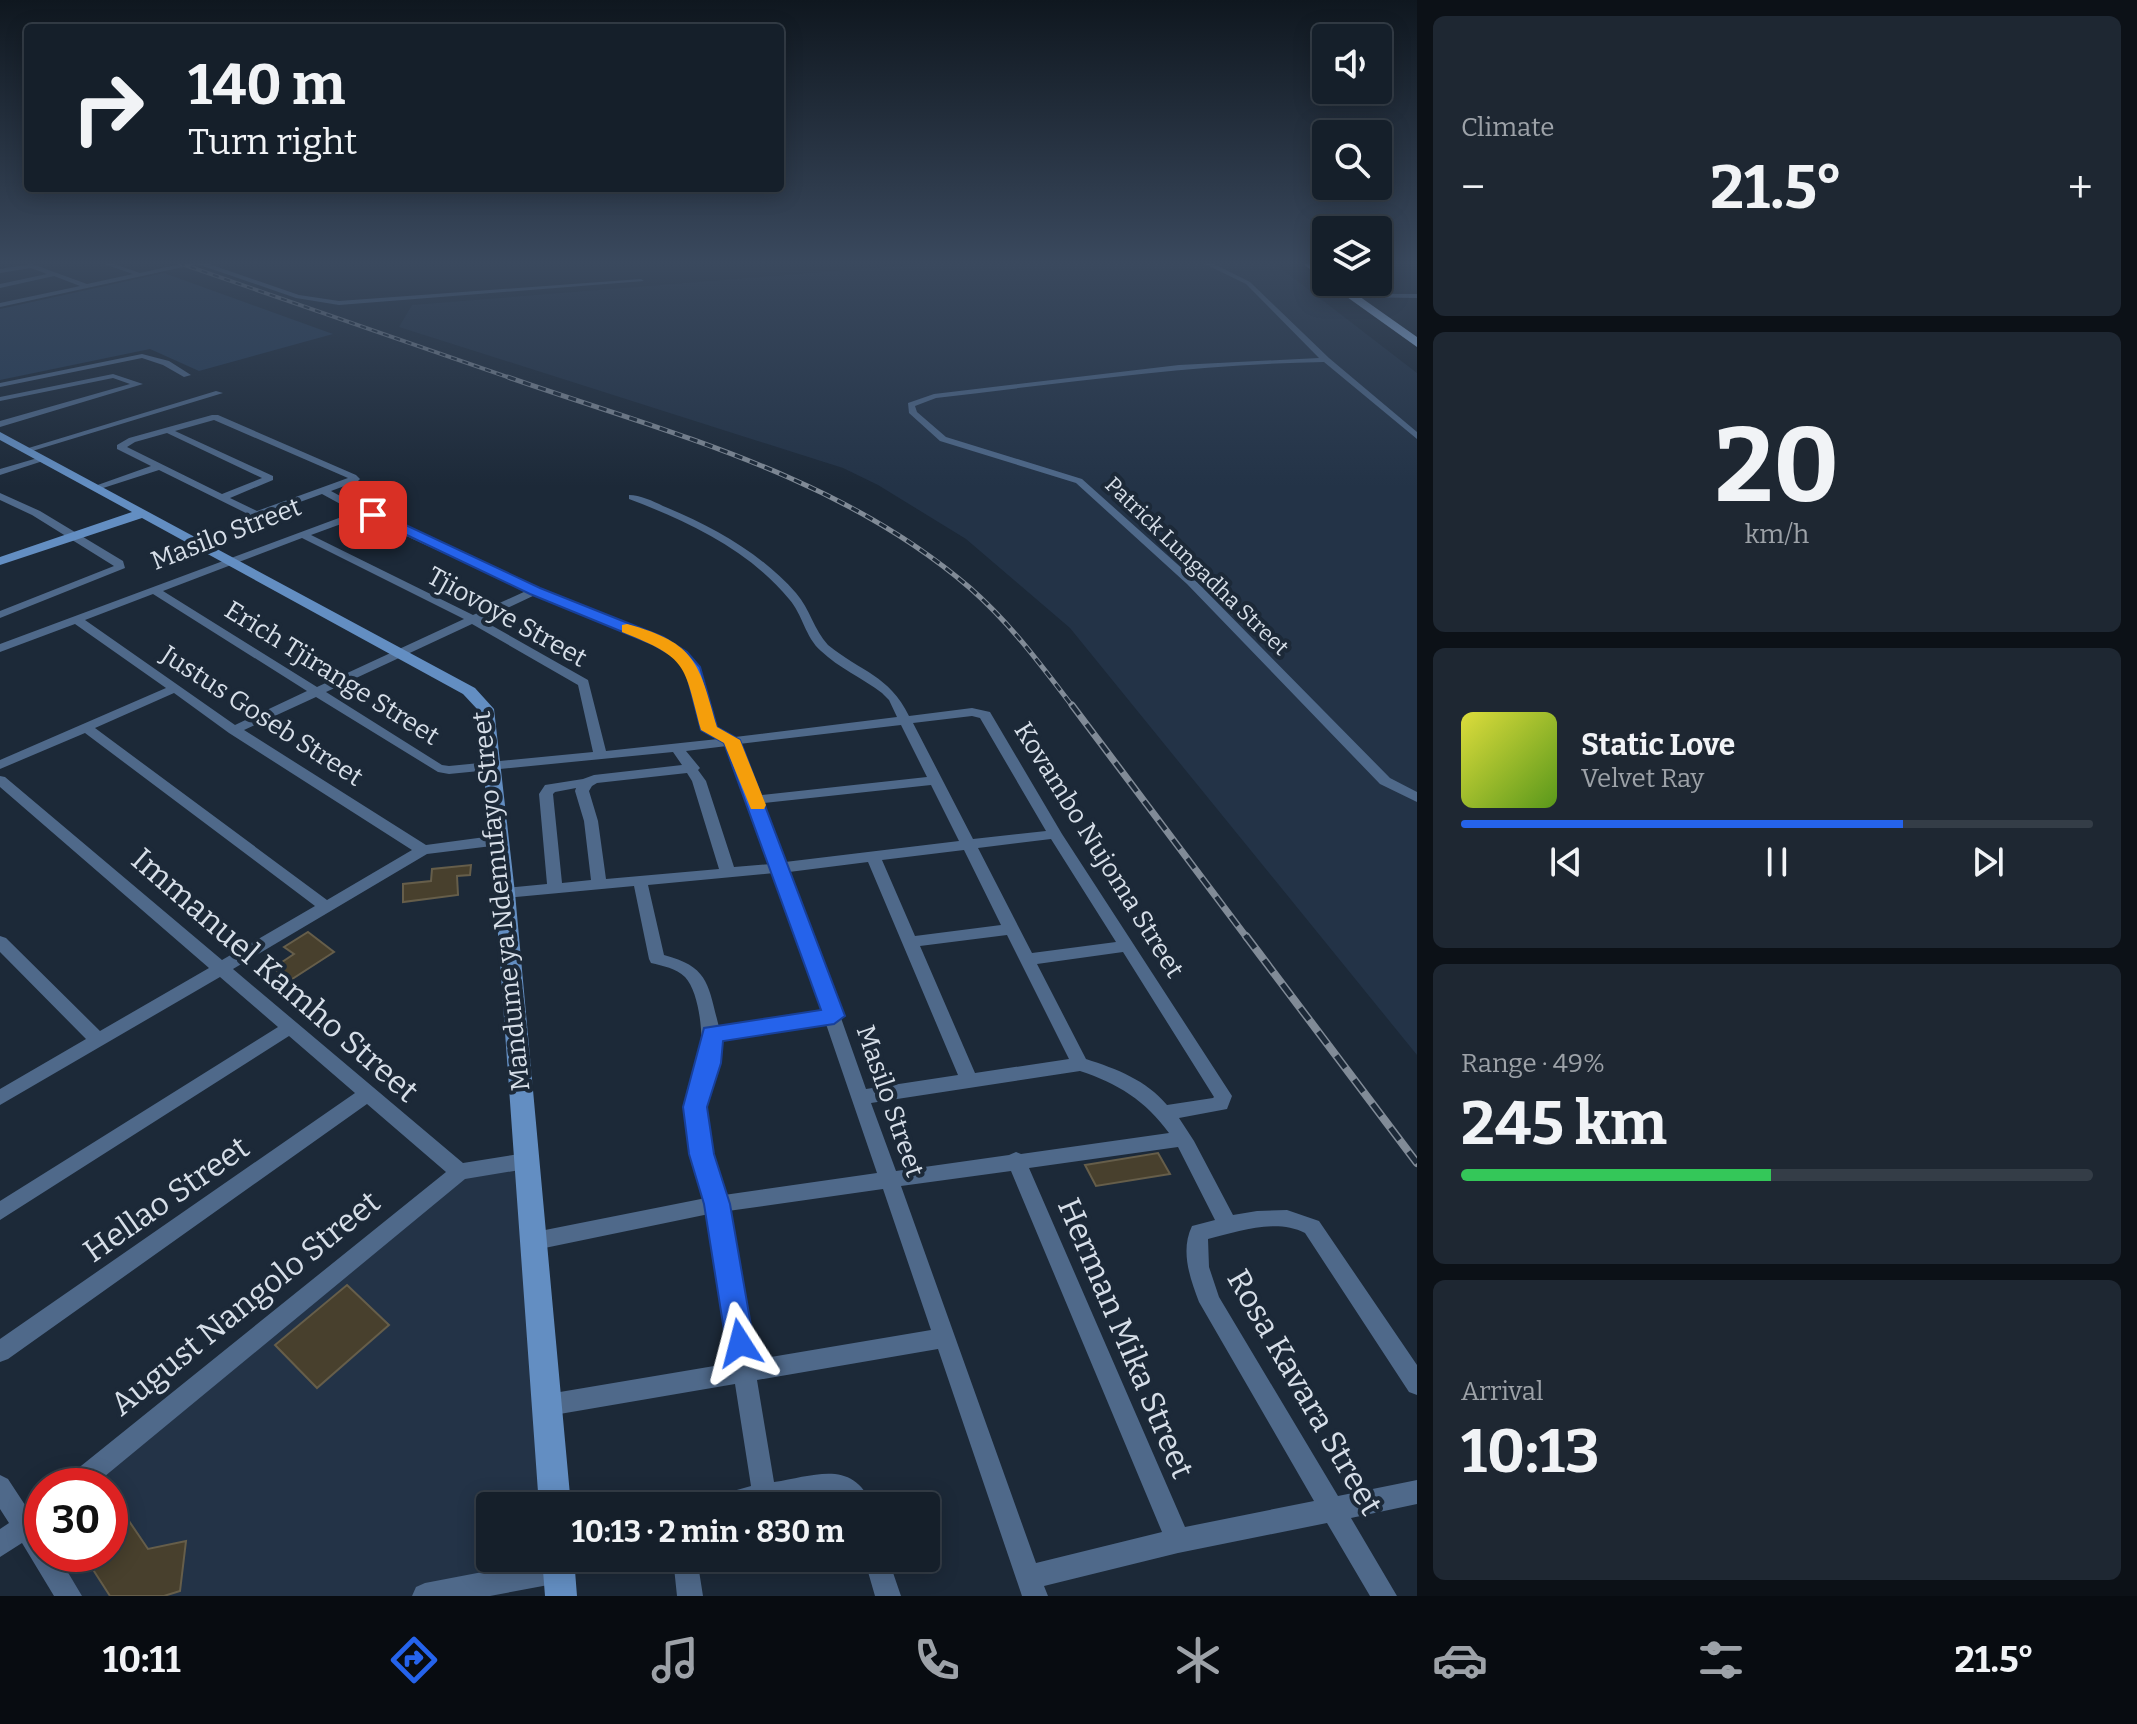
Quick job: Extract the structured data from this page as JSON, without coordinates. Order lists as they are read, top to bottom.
{
  "streets": {
    "street": [
      "Masilo Street",
      "Patrick Lungadha Street",
      "Tjiovoye Street",
      "Erich Tjirange Street",
      "Justus Goseb Street",
      "Kovambo Nujoma Street",
      "Mandume ya Ndemufayo Street",
      "Immanuel Kamho Street",
      "Hellao Street",
      "August Nangolo Street",
      "Herman Mika Street",
      "Rosa Kavara Street"
    ]
  },
  "crossings": [
    ["Masilo Street", "Tjiovoye Street"],
    ["Masilo Street", "Erich Tjirange Street"],
    ["Masilo Street", "Justus Goseb Street"],
    ["Masilo Street", "Kovambo Nujoma Street"],
    ["Masilo Street", "Mandume ya Ndemufayo Street"],
    ["Tjiovoye Street", "Kovambo Nujoma Street"],
    ["Erich Tjirange Street", "Kovambo Nujoma Street"],
    ["Erich Tjirange Street", "Mandume ya Ndemufayo Street"],
    ["Kovambo Nujoma Street", "Mandume ya Ndemufayo Street"],
    ["Immanuel Kamho Street", "Hellao Street"],
    ["Immanuel Kamho Street", "August Nangolo Street"]
  ],
  "page": {
    "tile": [
      "Climate",
      ["20", "km/h"],
      ["Range · 49%", "245 km"],
      ["Arrival", "10:13"]
    ],
    "turn": ["140 m", "Turn right"],
    "heat": ["−", "21.5°", "+"],
    "song": ["Static Love", "Velvet Ray"],
    "limit": "30",
    "trip": "10:13 · 2 min · 830 m",
    "tabs": ["10:11", "21.5°"]
  }
}
